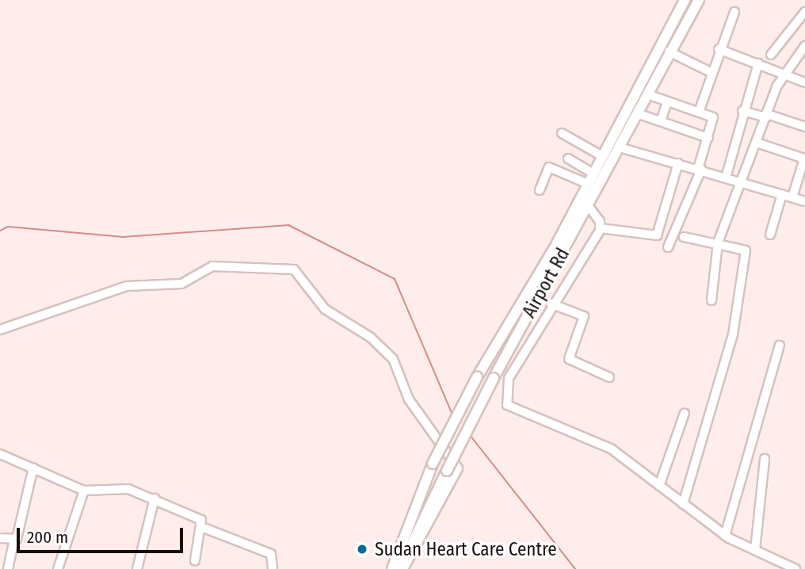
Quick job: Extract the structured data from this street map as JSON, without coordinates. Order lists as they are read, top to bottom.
{
  "streets": {
    "main road": ["Airport Rd"]
  },
  "places": ["Sudan Heart Care Centre"],
  "scale_bar": "200 m"
}
